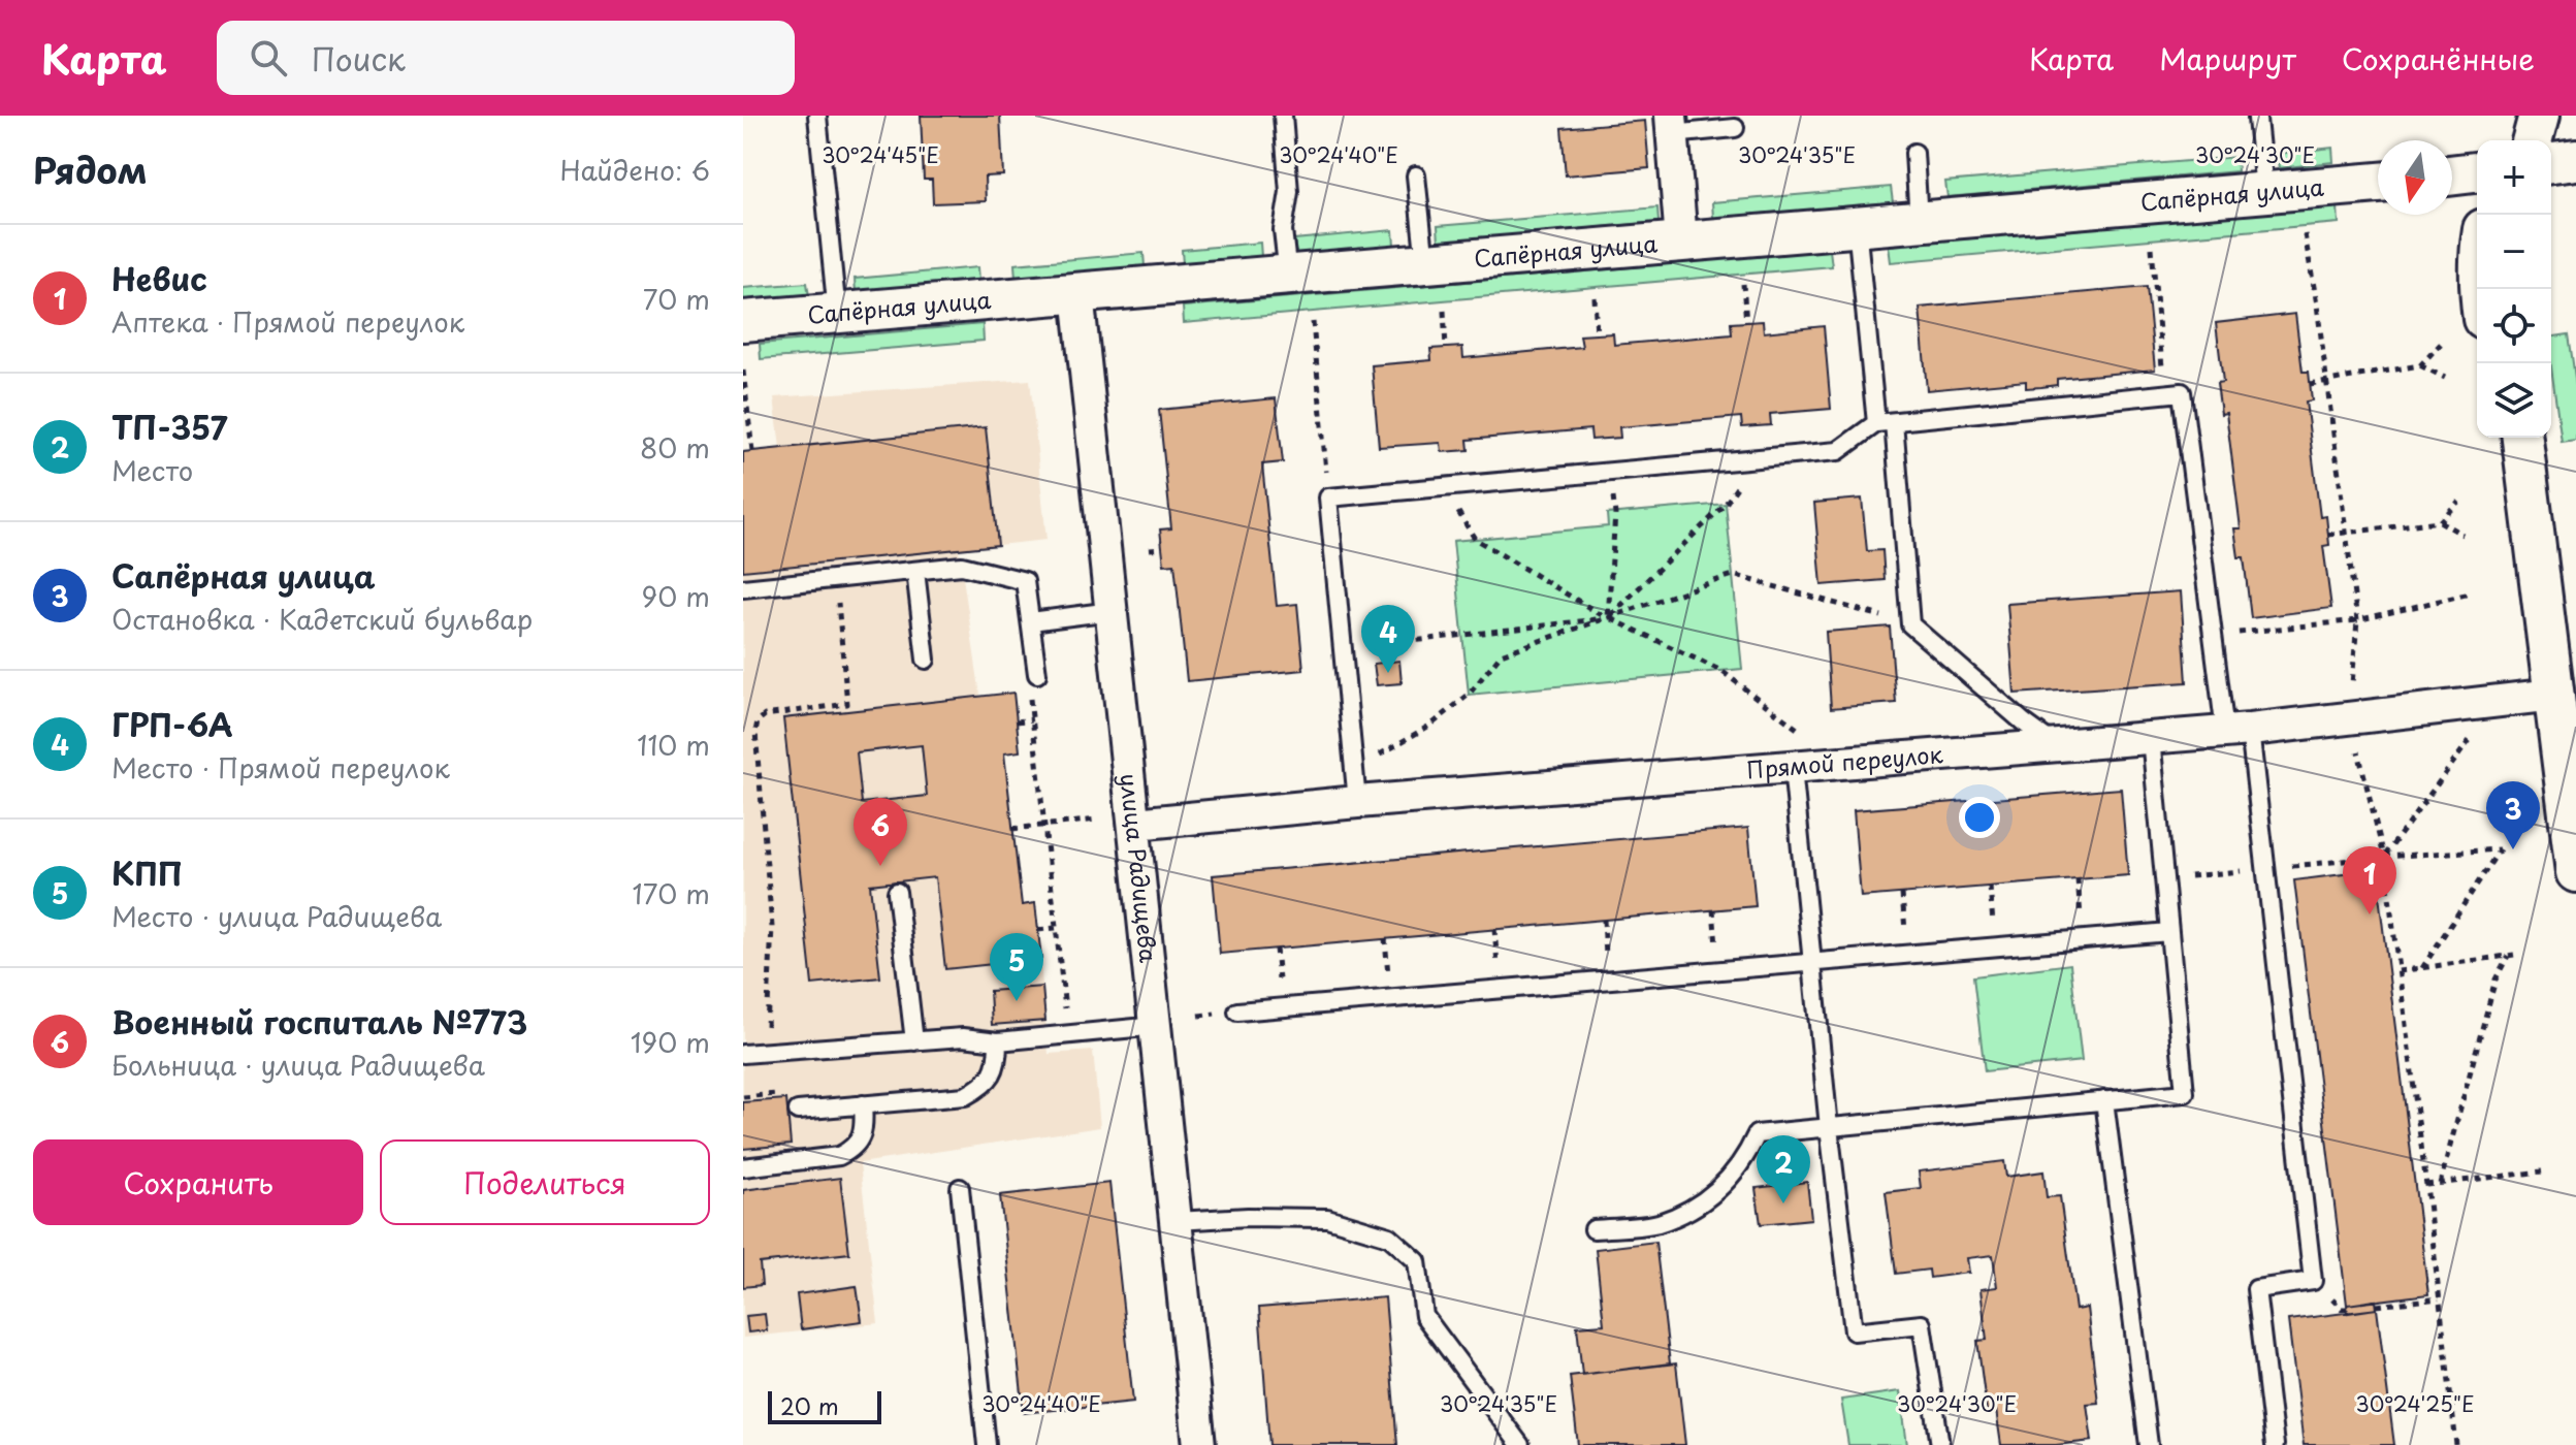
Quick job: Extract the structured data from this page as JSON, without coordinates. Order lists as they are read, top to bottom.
{
  "streets": {
    "street": ["Сапёрная улица", "Прямой переулок", "улица Радищева"]
  },
  "crossings": [
    ["Сапёрная улица", "улица Радищева"],
    ["Прямой переулок", "улица Радищева"]
  ],
  "scale_bar": "20 m",
  "north": "bottom",
  "page": {
    "header": "Карта",
    "search": "Поиск",
    "nav": ["Карта", "Маршрут", "Сохранённые"],
    "heading": ["Рядом", "Найдено: 6"],
    "map_buttons": ["+", "−"],
    "list": [
      {
        "mark": "1",
        "name": "Невис",
        "note": "Аптека · Прямой переулок",
        "value": "70 m"
      },
      {
        "mark": "2",
        "name": "ТП-357",
        "note": "Место",
        "value": "80 m"
      },
      {
        "mark": "3",
        "name": "Сапёрная улица",
        "note": "Остановка · Кадетский бульвар",
        "value": "90 m"
      },
      {
        "mark": "4",
        "name": "ГРП-6А",
        "note": "Место · Прямой переулок",
        "value": "110 m"
      },
      {
        "mark": "5",
        "name": "КПП",
        "note": "Место · улица Радищева",
        "value": "170 m"
      },
      {
        "mark": "6",
        "name": "Военный госпиталь №773",
        "note": "Больница · улица Радищева",
        "value": "190 m"
      }
    ],
    "pins": [
      "4",
      "3",
      "6",
      "1",
      "5",
      "2"
    ],
    "buttons": ["Сохранить", "Поделиться"],
    "scale": "20 m"
  },
  "coordinates": [
    "30°24'45\"E",
    "30°24'40\"E",
    "30°24'35\"E",
    "30°24'30\"E",
    "30°24'25\"E"
  ]
}
